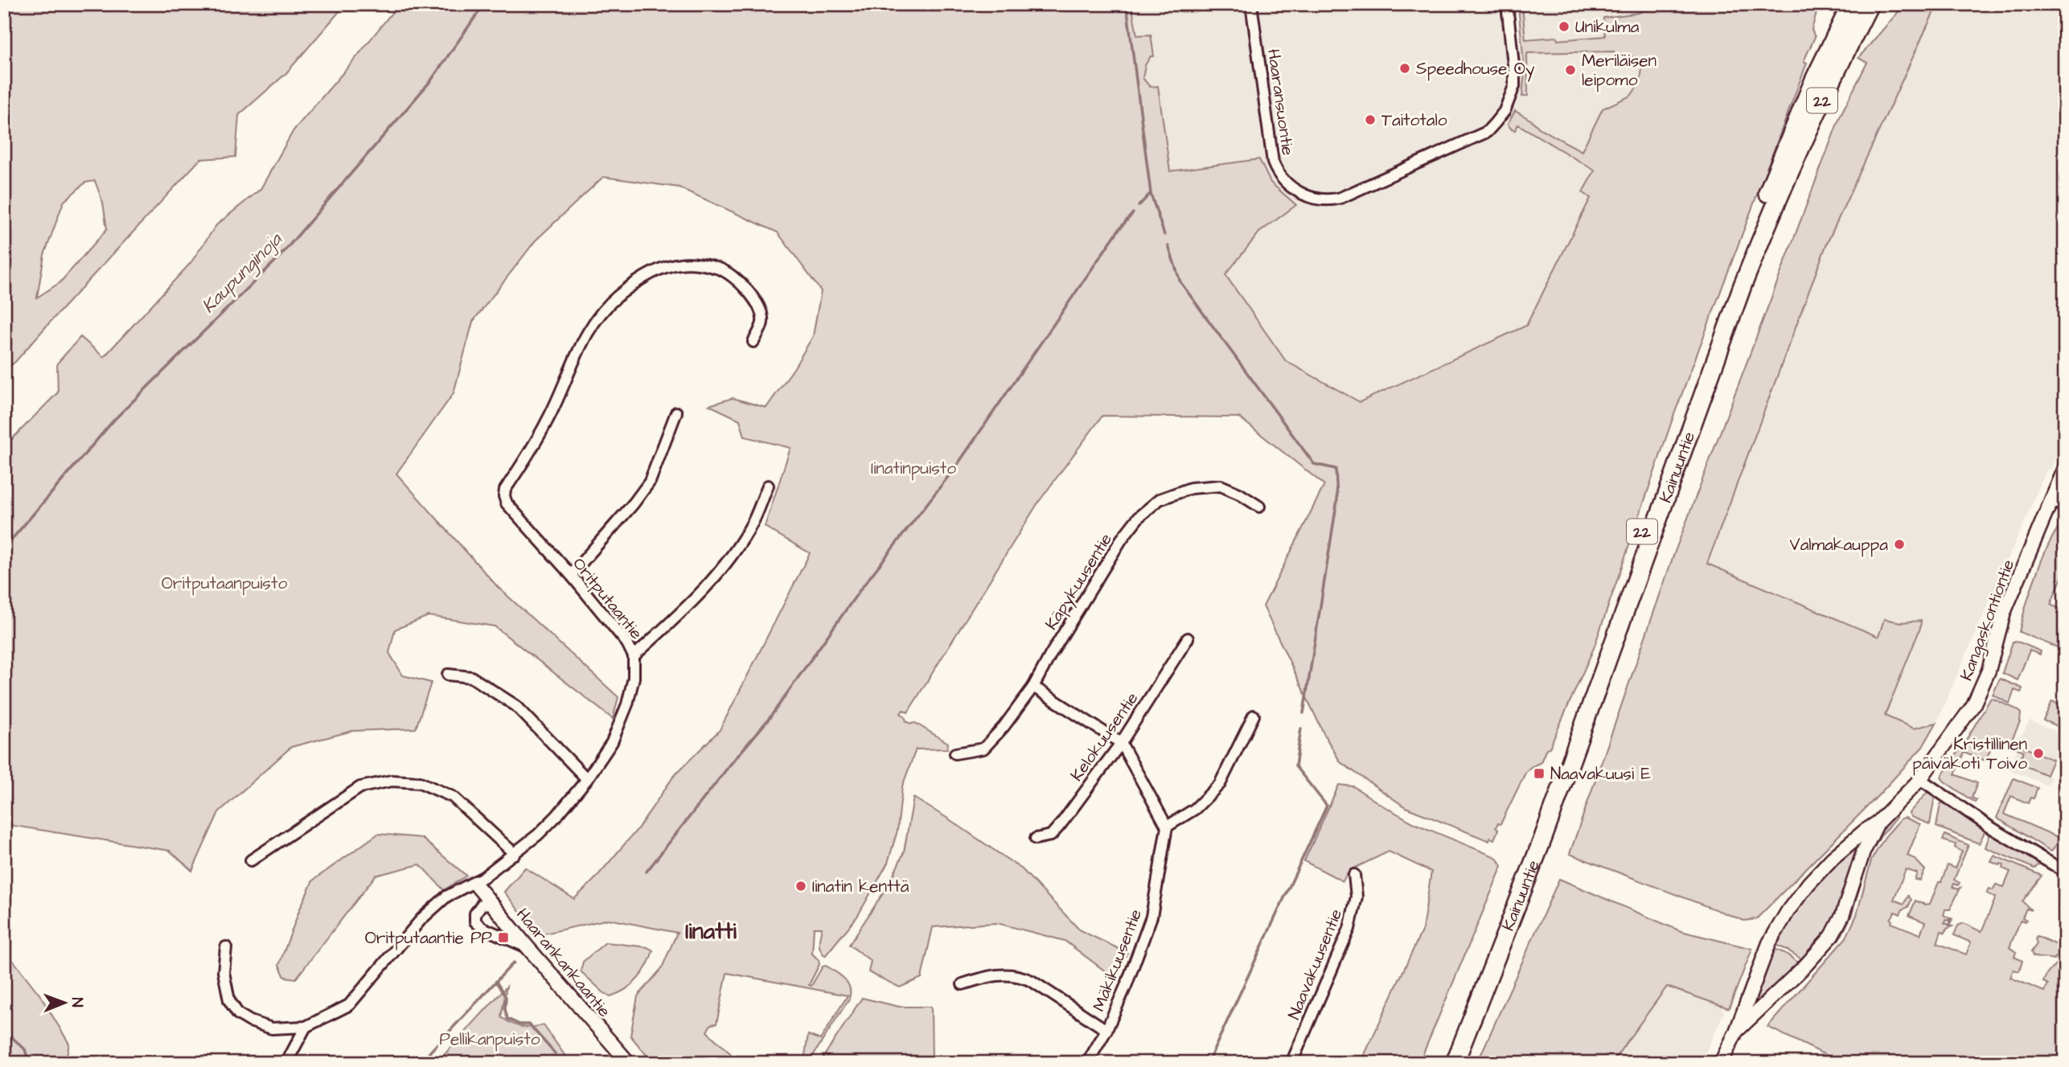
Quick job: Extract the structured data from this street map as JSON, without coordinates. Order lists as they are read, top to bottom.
{
  "streets": {
    "highway": ["22", "Kainuuntie"],
    "street": [
      "Haaransuontie",
      "Käpykuusentie",
      "Oritputaantie",
      "Kangaskontiontie",
      "Kelokuusentie",
      "Mäkikuusentie",
      "Haarankankaantie",
      "Naavakuusentie"
    ]
  },
  "crossings": [
    ["Oritputaantie", "Haarankankaantie"]
  ],
  "districts": ["Iinatti"],
  "water": ["Kaupunginoja"],
  "parks": ["Iinatinpuisto", "Oritputaanpuisto", "Pellikanpuisto"],
  "places": {
    "other": [
      "Unikulma",
      "Speedhouse Oy",
      "Meriläisen leipomo",
      "Taitotalo",
      "Valmakauppa",
      "Kristillinen päiväkoti Toivo",
      "Iinatin kenttä"
    ],
    "transit": ["Naavakuusi E", "Oritputaantie PP"]
  },
  "north": "right"
}
